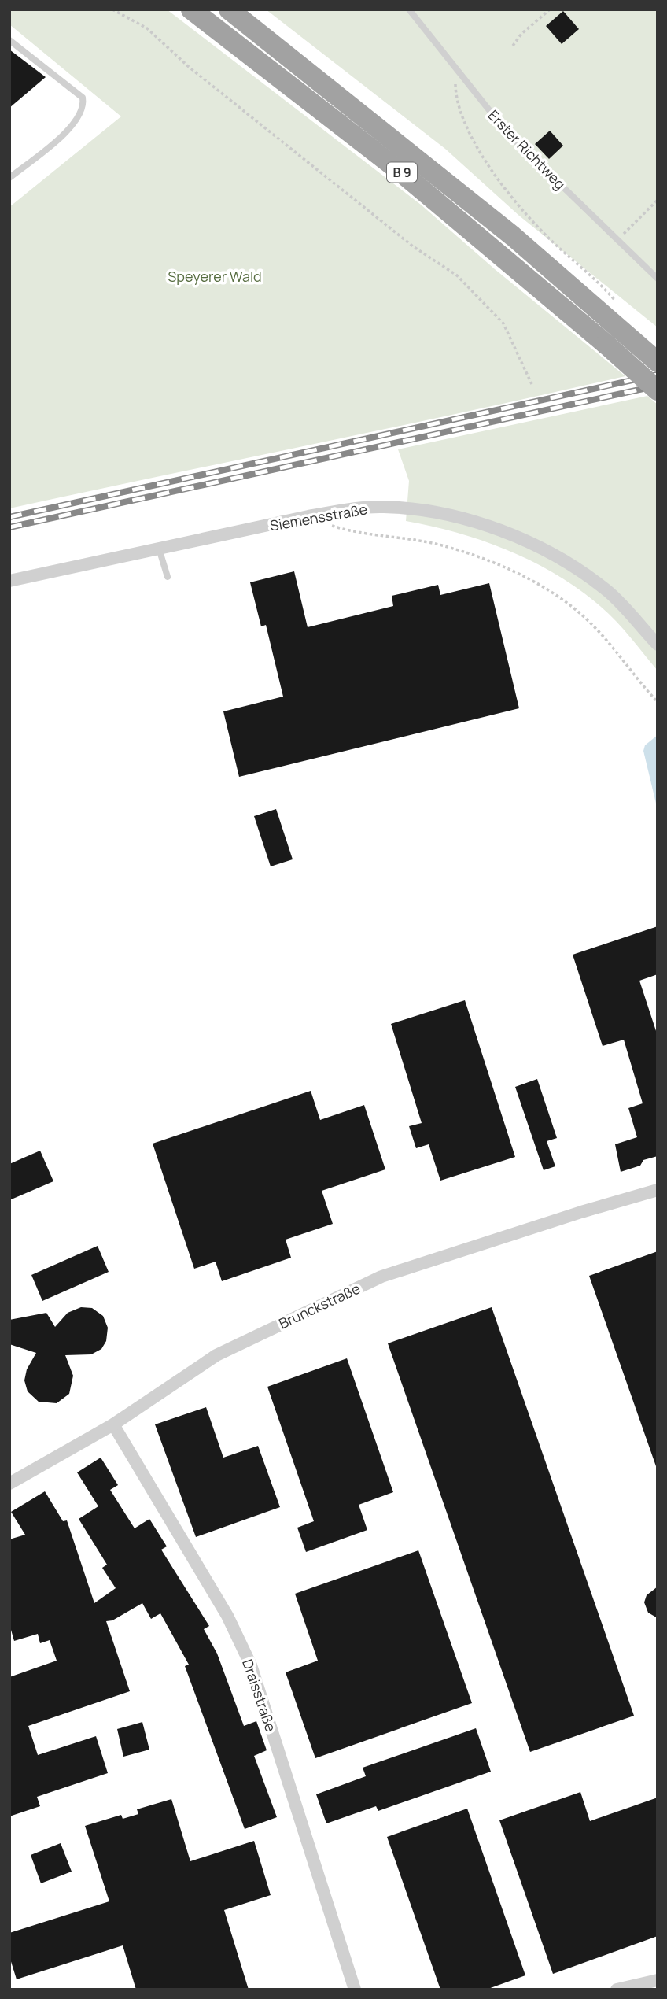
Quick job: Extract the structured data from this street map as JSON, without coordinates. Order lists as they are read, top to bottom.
{
  "streets": {
    "highway": ["B 9"],
    "street": ["Siemensstraße", "Brunckstraße", "Draisstraße"],
    "lane": ["Erster Richtweg"]
  },
  "crossings": [
    ["Brunckstraße", "Draisstraße"]
  ],
  "parks": ["Speyerer Wald"]
}
